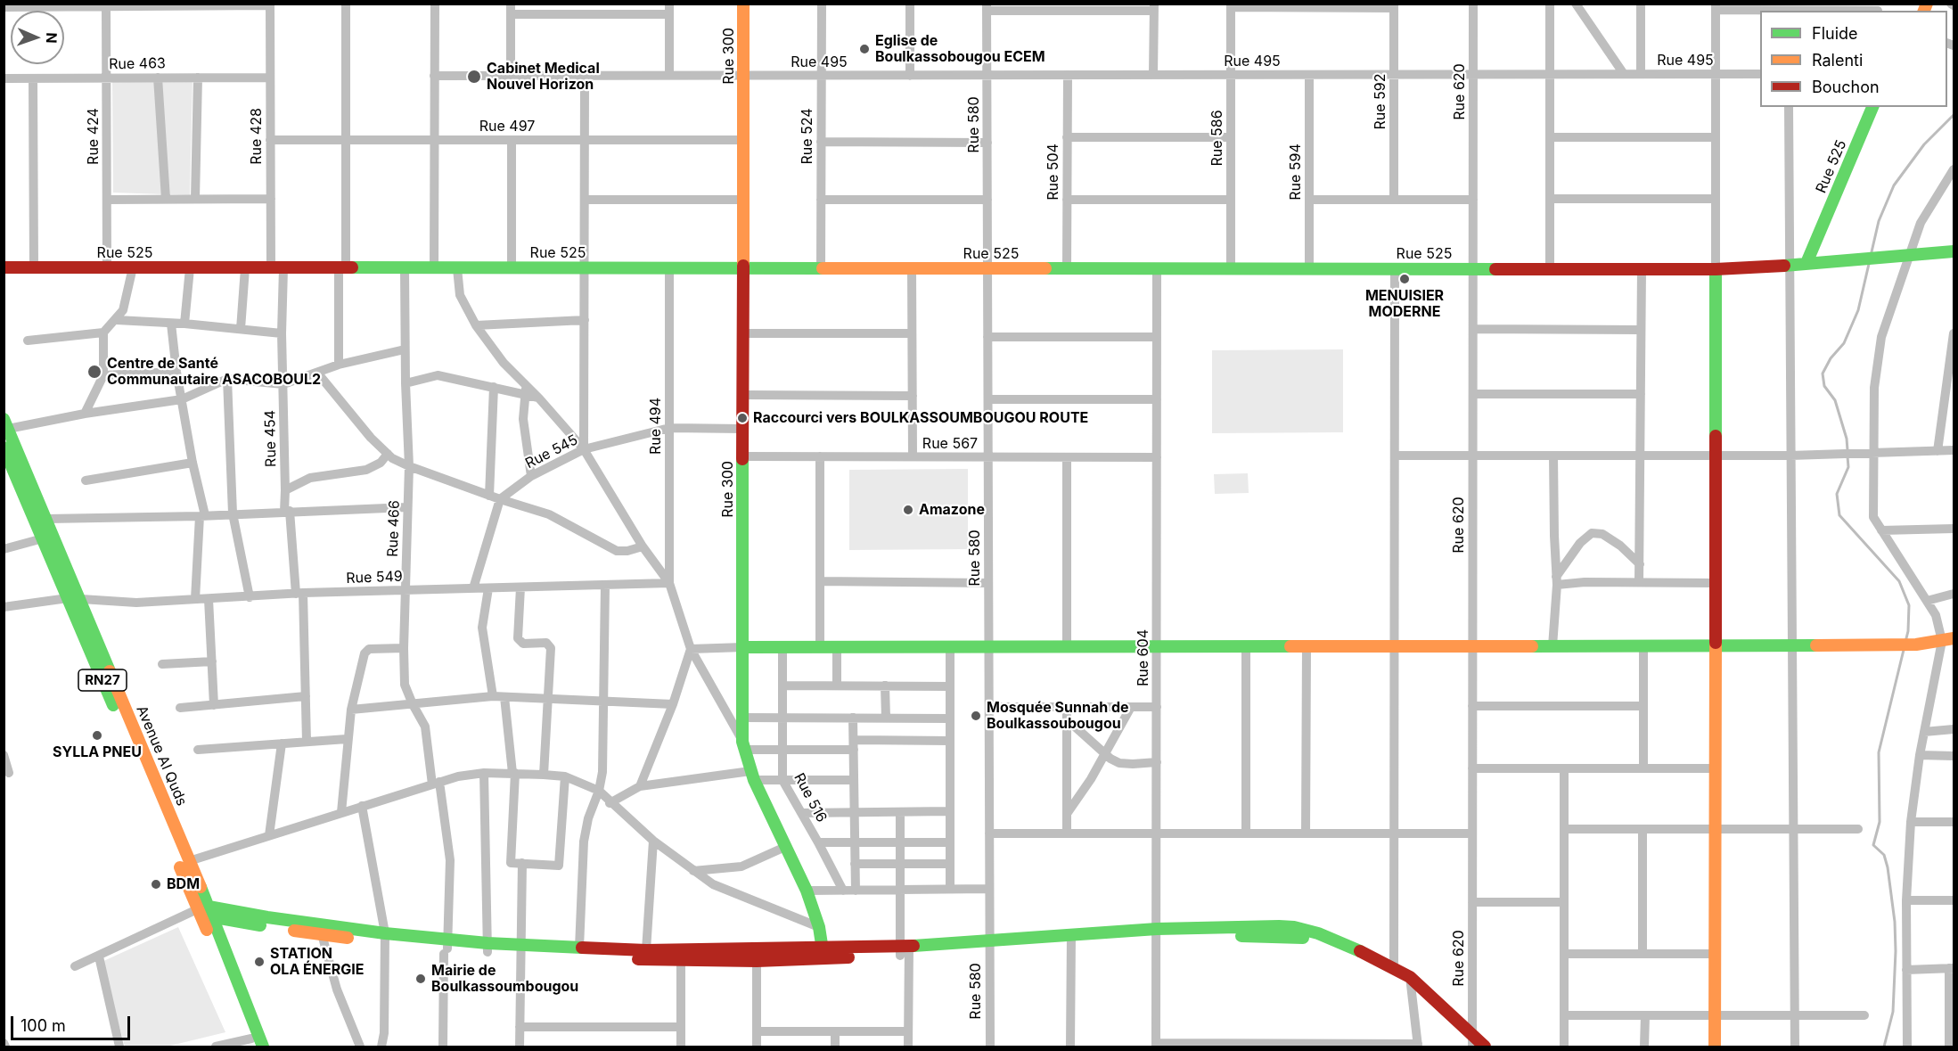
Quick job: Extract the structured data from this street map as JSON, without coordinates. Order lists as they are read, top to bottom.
{
  "streets": {
    "main road": [
      "Rue 300",
      "Rue 525",
      "RN27",
      "Avenue Al Quds"
    ],
    "street": [
      "Rue 495",
      "Rue 463",
      "Rue 620",
      "Rue 592",
      "Rue 580",
      "Rue 497",
      "Rue 424",
      "Rue 428",
      "Rue 524",
      "Rue 586",
      "Rue 504",
      "Rue 594",
      "Rue 494",
      "Rue 454",
      "Rue 567",
      "Rue 545",
      "Rue 466",
      "Rue 549",
      "Rue 604",
      "Rue 516"
    ]
  },
  "crossings": [
    ["Rue 300", "Rue 495"],
    ["Rue 300", "Rue 497"],
    ["Rue 300", "Rue 525"],
    ["Rue 300", "Rue 567"],
    ["Rue 300", "Rue 545"],
    ["Rue 495", "Rue 620"],
    ["Rue 495", "Rue 592"],
    ["Rue 495", "Rue 580"],
    ["Rue 495", "Rue 524"],
    ["Rue 495", "Rue 586"],
    ["Rue 495", "Rue 504"],
    ["Rue 495", "Rue 594"],
    ["Rue 463", "Rue 424"],
    ["Rue 463", "Rue 428"],
    ["Rue 620", "Rue 525"],
    ["Rue 592", "Rue 586"],
    ["Rue 580", "Rue 525"],
    ["Rue 580", "Rue 567"],
    ["Rue 497", "Rue 428"],
    ["Rue 424", "Rue 525"],
    ["Rue 428", "Rue 525"],
    ["Rue 428", "Rue 454"],
    ["Rue 524", "Rue 525"],
    ["Rue 586", "Rue 525"],
    ["Rue 525", "Rue 504"],
    ["Rue 525", "Rue 594"],
    ["Rue 525", "Rue 494"],
    ["Rue 525", "Rue 454"],
    ["Rue 525", "Rue 466"],
    ["Rue 525", "Rue 604"],
    ["Rue 494", "Rue 545"],
    ["Rue 494", "Rue 549"],
    ["Rue 454", "Rue 549"],
    ["Rue 567", "Rue 604"],
    ["Rue 466", "Rue 549"],
    ["Rue 549", "Avenue Al Quds"]
  ],
  "places": [
    "Eglise de Boulkassobougou ECEM",
    "Cabinet Medical Nouvel Horizon",
    "MENUISIER MODERNE",
    "Centre de Santé Communautaire ASACOBOUL2",
    "Raccourci vers BOULKASSOUMBOUGOU ROUTE",
    "Amazone",
    "Mosquée Sunnah de Boulkassoubougou",
    "SYLLA PNEU",
    "BDM",
    "STATION OLA ÉNERGIE",
    "Mairie de Boulkassoumbougou"
  ],
  "legend": ["Fluide", "Ralenti", "Bouchon"],
  "scale_bar": "100 m",
  "north": "right"
}
